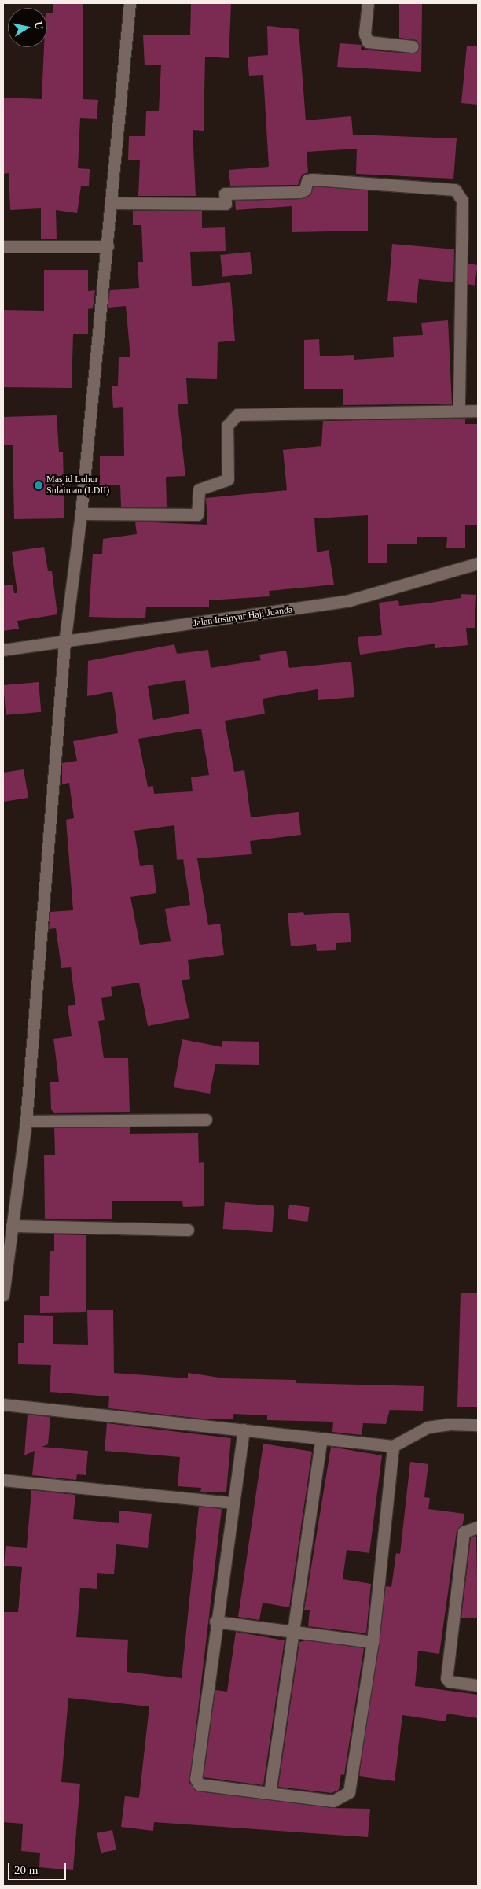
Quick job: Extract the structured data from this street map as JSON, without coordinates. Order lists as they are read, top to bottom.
{
  "streets": {
    "street": ["Jalan Insinyur Haji Juanda"]
  },
  "places": ["Masjid Luhur Sulaiman (LDII)"],
  "scale_bar": "20 m",
  "north": "right"
}
